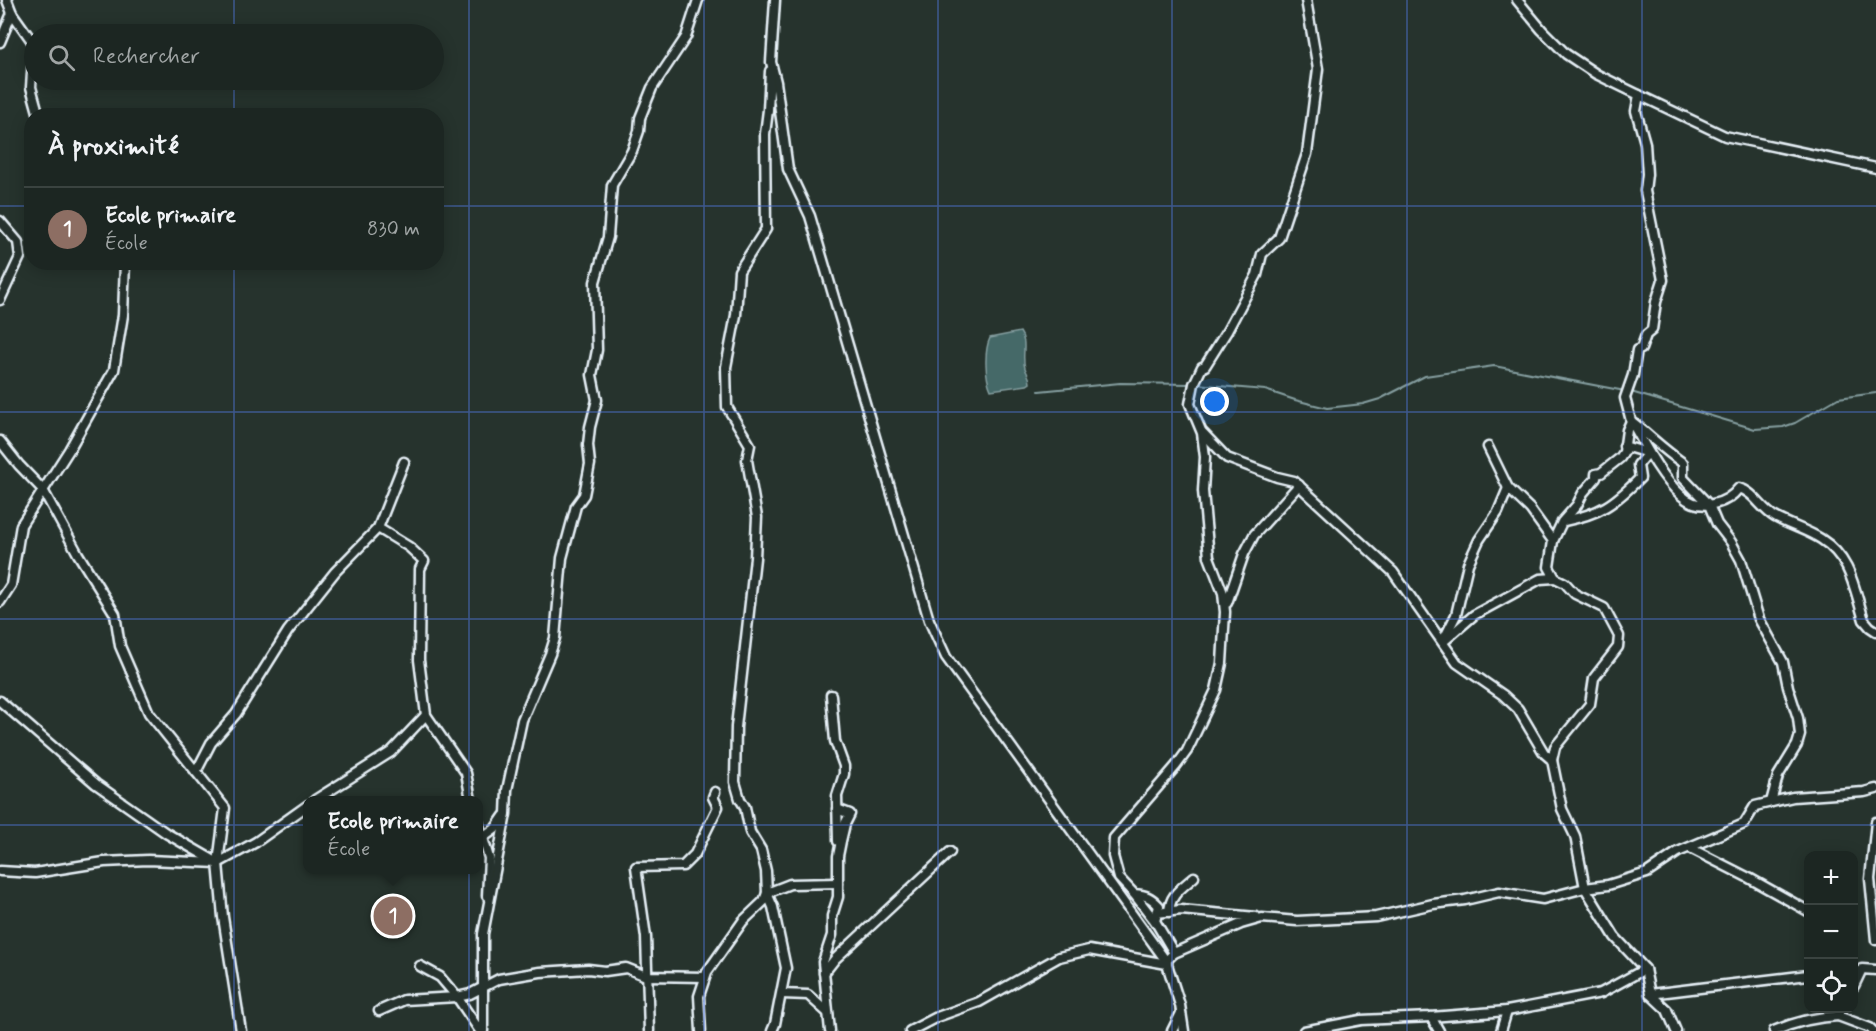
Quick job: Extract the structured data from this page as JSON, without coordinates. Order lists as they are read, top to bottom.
{
  "page": {
    "search": "Rechercher",
    "heading": "À proximité",
    "list": [
      {
        "mark": "1",
        "name": "Ecole primaire",
        "note": "École",
        "value": "830 m"
      }
    ],
    "popup": ["Ecole primaire", "École"],
    "map_buttons": ["+", "−"],
    "pins": "1"
  }
}
